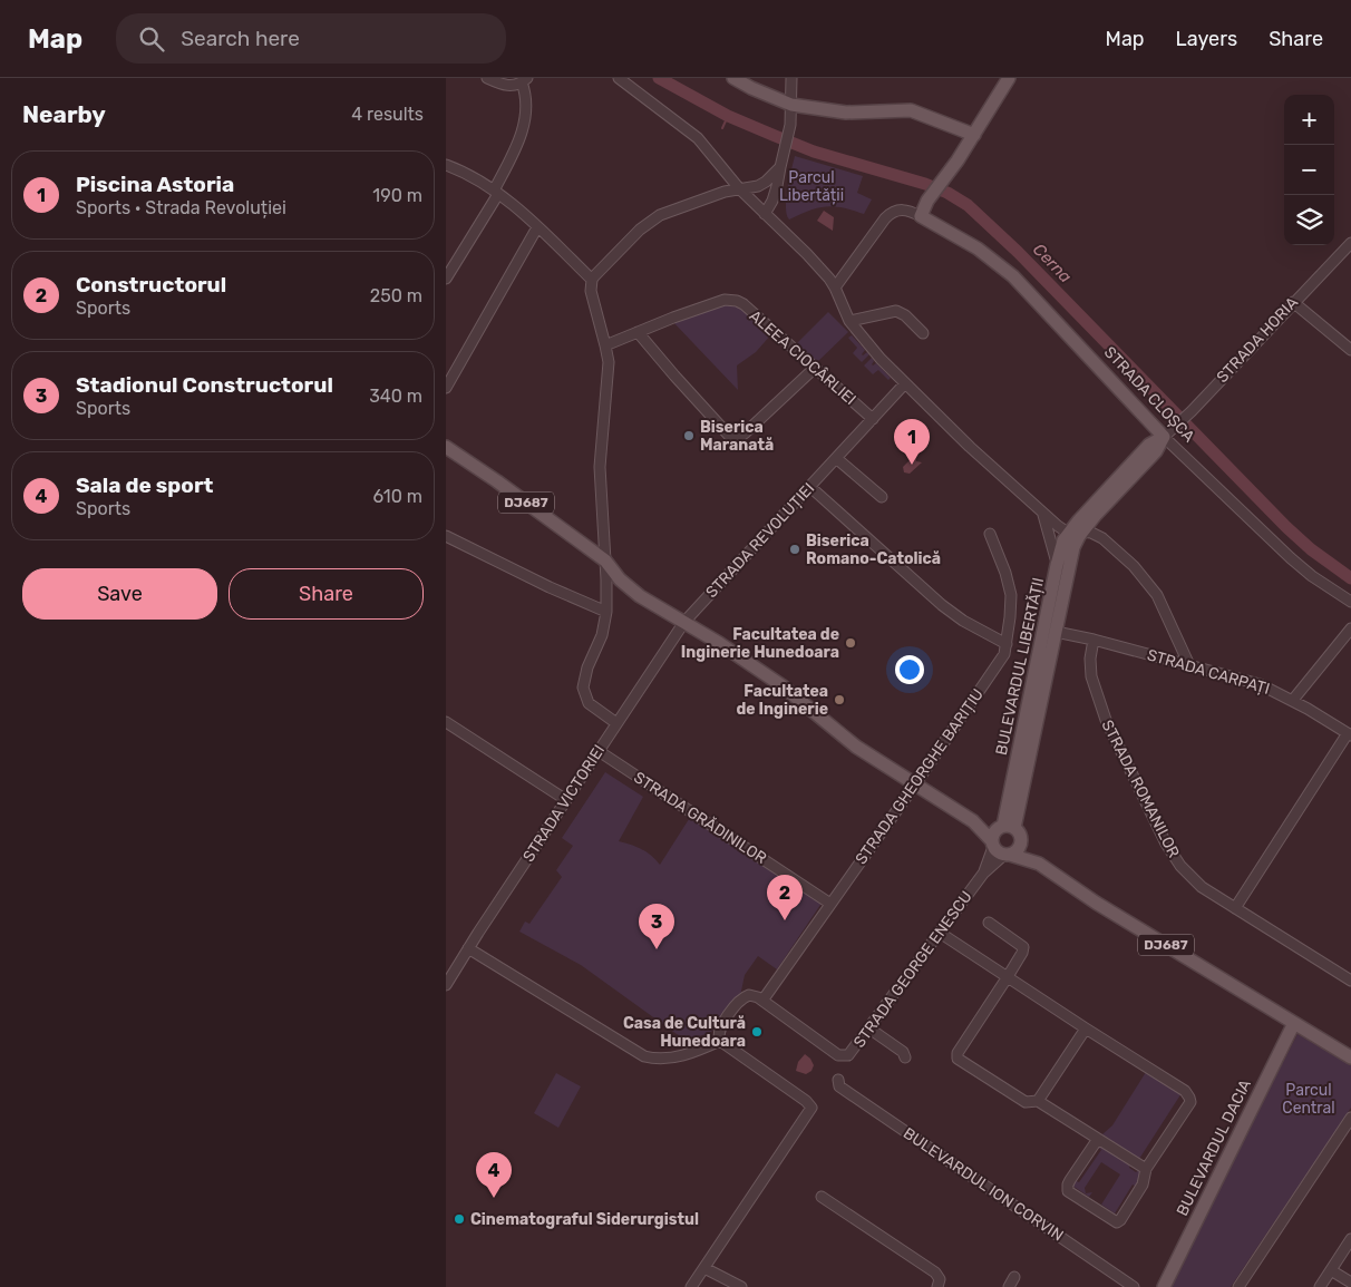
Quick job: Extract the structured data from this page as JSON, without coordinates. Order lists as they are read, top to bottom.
{
  "streets": {
    "main road": [
      "STRADA CLOȘCA",
      "DJ687",
      "BULEVARDUL LIBERTĂȚII",
      "BULEVARDUL DACIA"
    ],
    "street": [
      "STRADA HORIA",
      "ALEEA CIOCÂRLIEI",
      "STRADA REVOLUȚIEI",
      "STRADA CARPAȚI",
      "STRADA GHEORGHE BARIȚIU",
      "STRADA ROMANILOR",
      "STRADA VICTORIEI",
      "STRADA GRĂDINILOR",
      "STRADA GEORGE ENESCU",
      "BULEVARDUL ION CORVIN"
    ]
  },
  "crossings": [
    ["STRADA HORIA", "STRADA CLOȘCA"],
    ["ALEEA CIOCÂRLIEI", "STRADA REVOLUȚIEI"],
    ["DJ687", "STRADA REVOLUȚIEI"],
    ["DJ687", "BULEVARDUL LIBERTĂȚII"],
    ["DJ687", "STRADA GHEORGHE BARIȚIU"],
    ["DJ687", "STRADA VICTORIEI"],
    ["DJ687", "STRADA GEORGE ENESCU"],
    ["DJ687", "BULEVARDUL DACIA"],
    ["STRADA REVOLUȚIEI", "STRADA VICTORIEI"],
    ["BULEVARDUL LIBERTĂȚII", "STRADA CARPAȚI"],
    ["BULEVARDUL LIBERTĂȚII", "STRADA GEORGE ENESCU"],
    ["STRADA CARPAȚI", "STRADA ROMANILOR"],
    ["STRADA GHEORGHE BARIȚIU", "STRADA GRĂDINILOR"],
    ["STRADA GHEORGHE BARIȚIU", "STRADA GEORGE ENESCU"],
    ["STRADA VICTORIEI", "STRADA GRĂDINILOR"]
  ],
  "water": ["Cerna"],
  "parks": ["Parcul Libertății", "Parcul Central"],
  "places": [
    "Biserica Maranată",
    "Biserica Romano-Catolică",
    "Facultatea de Inginerie Hunedoara",
    "Facultatea de Inginerie",
    "Casa de Cultură Hunedoara",
    "Cinematograful Siderurgistul"
  ],
  "page": {
    "header": "Map",
    "search": "Search here",
    "nav": ["Map", "Layers", "Share"],
    "heading": ["Nearby", "4 results"],
    "map_buttons": ["+", "−"],
    "list": [
      {
        "mark": "1",
        "name": "Piscina Astoria",
        "note": "Sports · Strada Revoluției",
        "value": "190 m"
      },
      {
        "mark": "2",
        "name": "Constructorul",
        "note": "Sports",
        "value": "250 m"
      },
      {
        "mark": "3",
        "name": "Stadionul Constructorul",
        "note": "Sports",
        "value": "340 m"
      },
      {
        "mark": "4",
        "name": "Sala de sport",
        "note": "Sports",
        "value": "610 m"
      }
    ],
    "pins": [
      "1",
      "2",
      "3",
      "4"
    ],
    "buttons": ["Save", "Share"]
  }
}
